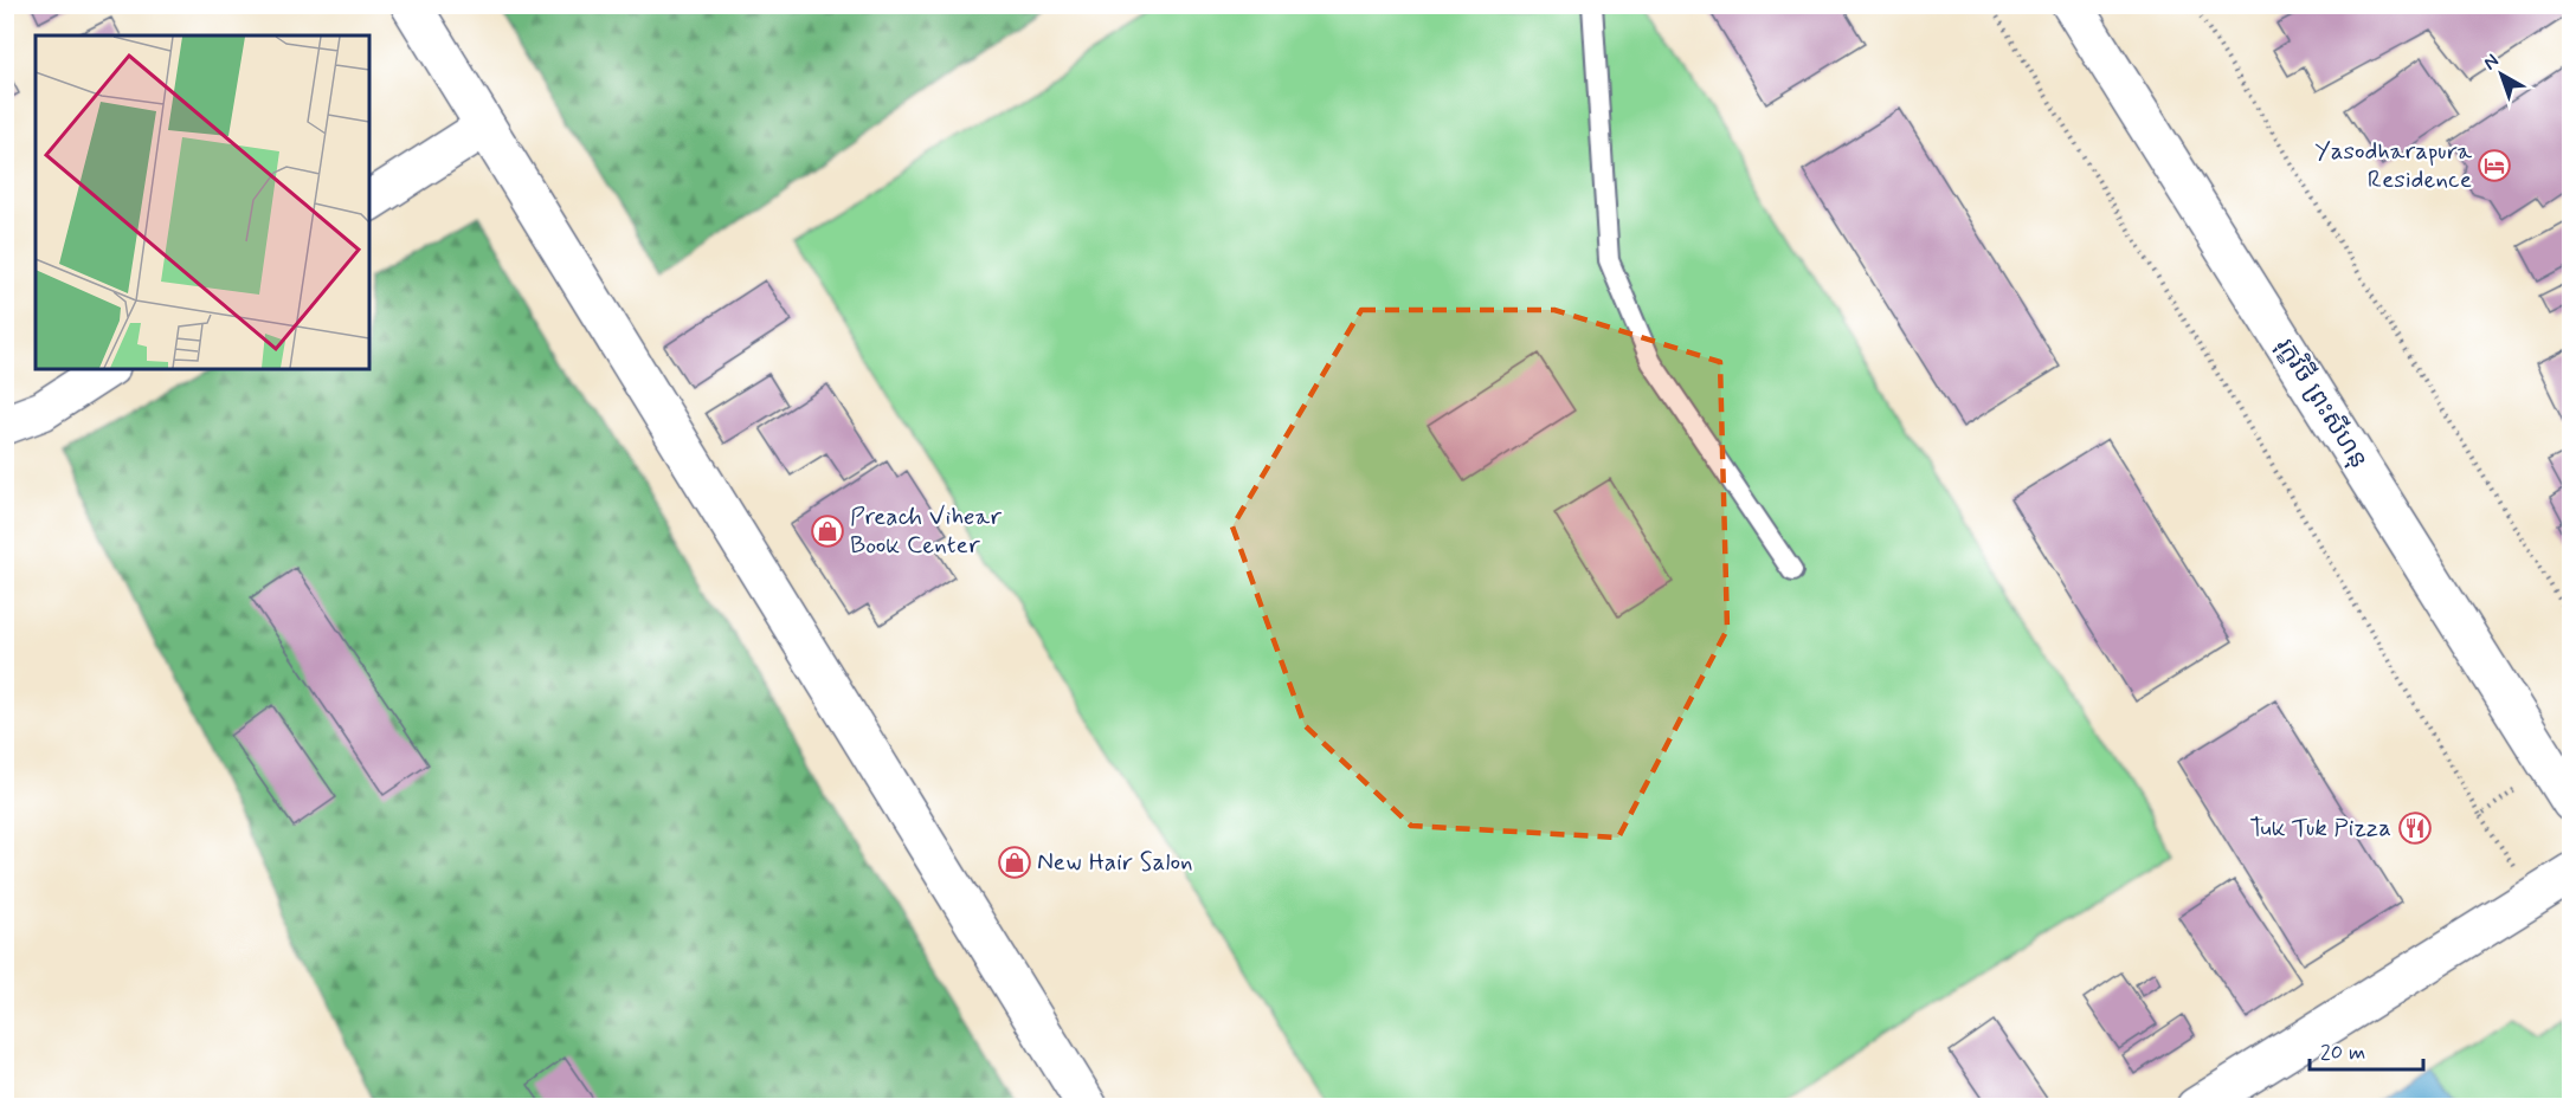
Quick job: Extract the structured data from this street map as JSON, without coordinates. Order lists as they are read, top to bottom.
{
  "streets": {
    "main road": ["រុក្ខវិថី ព្រះសីហនុ"]
  },
  "places": {
    "hotel": ["Yasodharapura Residence"],
    "shop": ["Preach Vihear Book Center", "New Hair Salon"],
    "restaurant": ["Tuk Tuk Pizza"]
  },
  "scale_bar": "20 m",
  "north": "top left"
}
